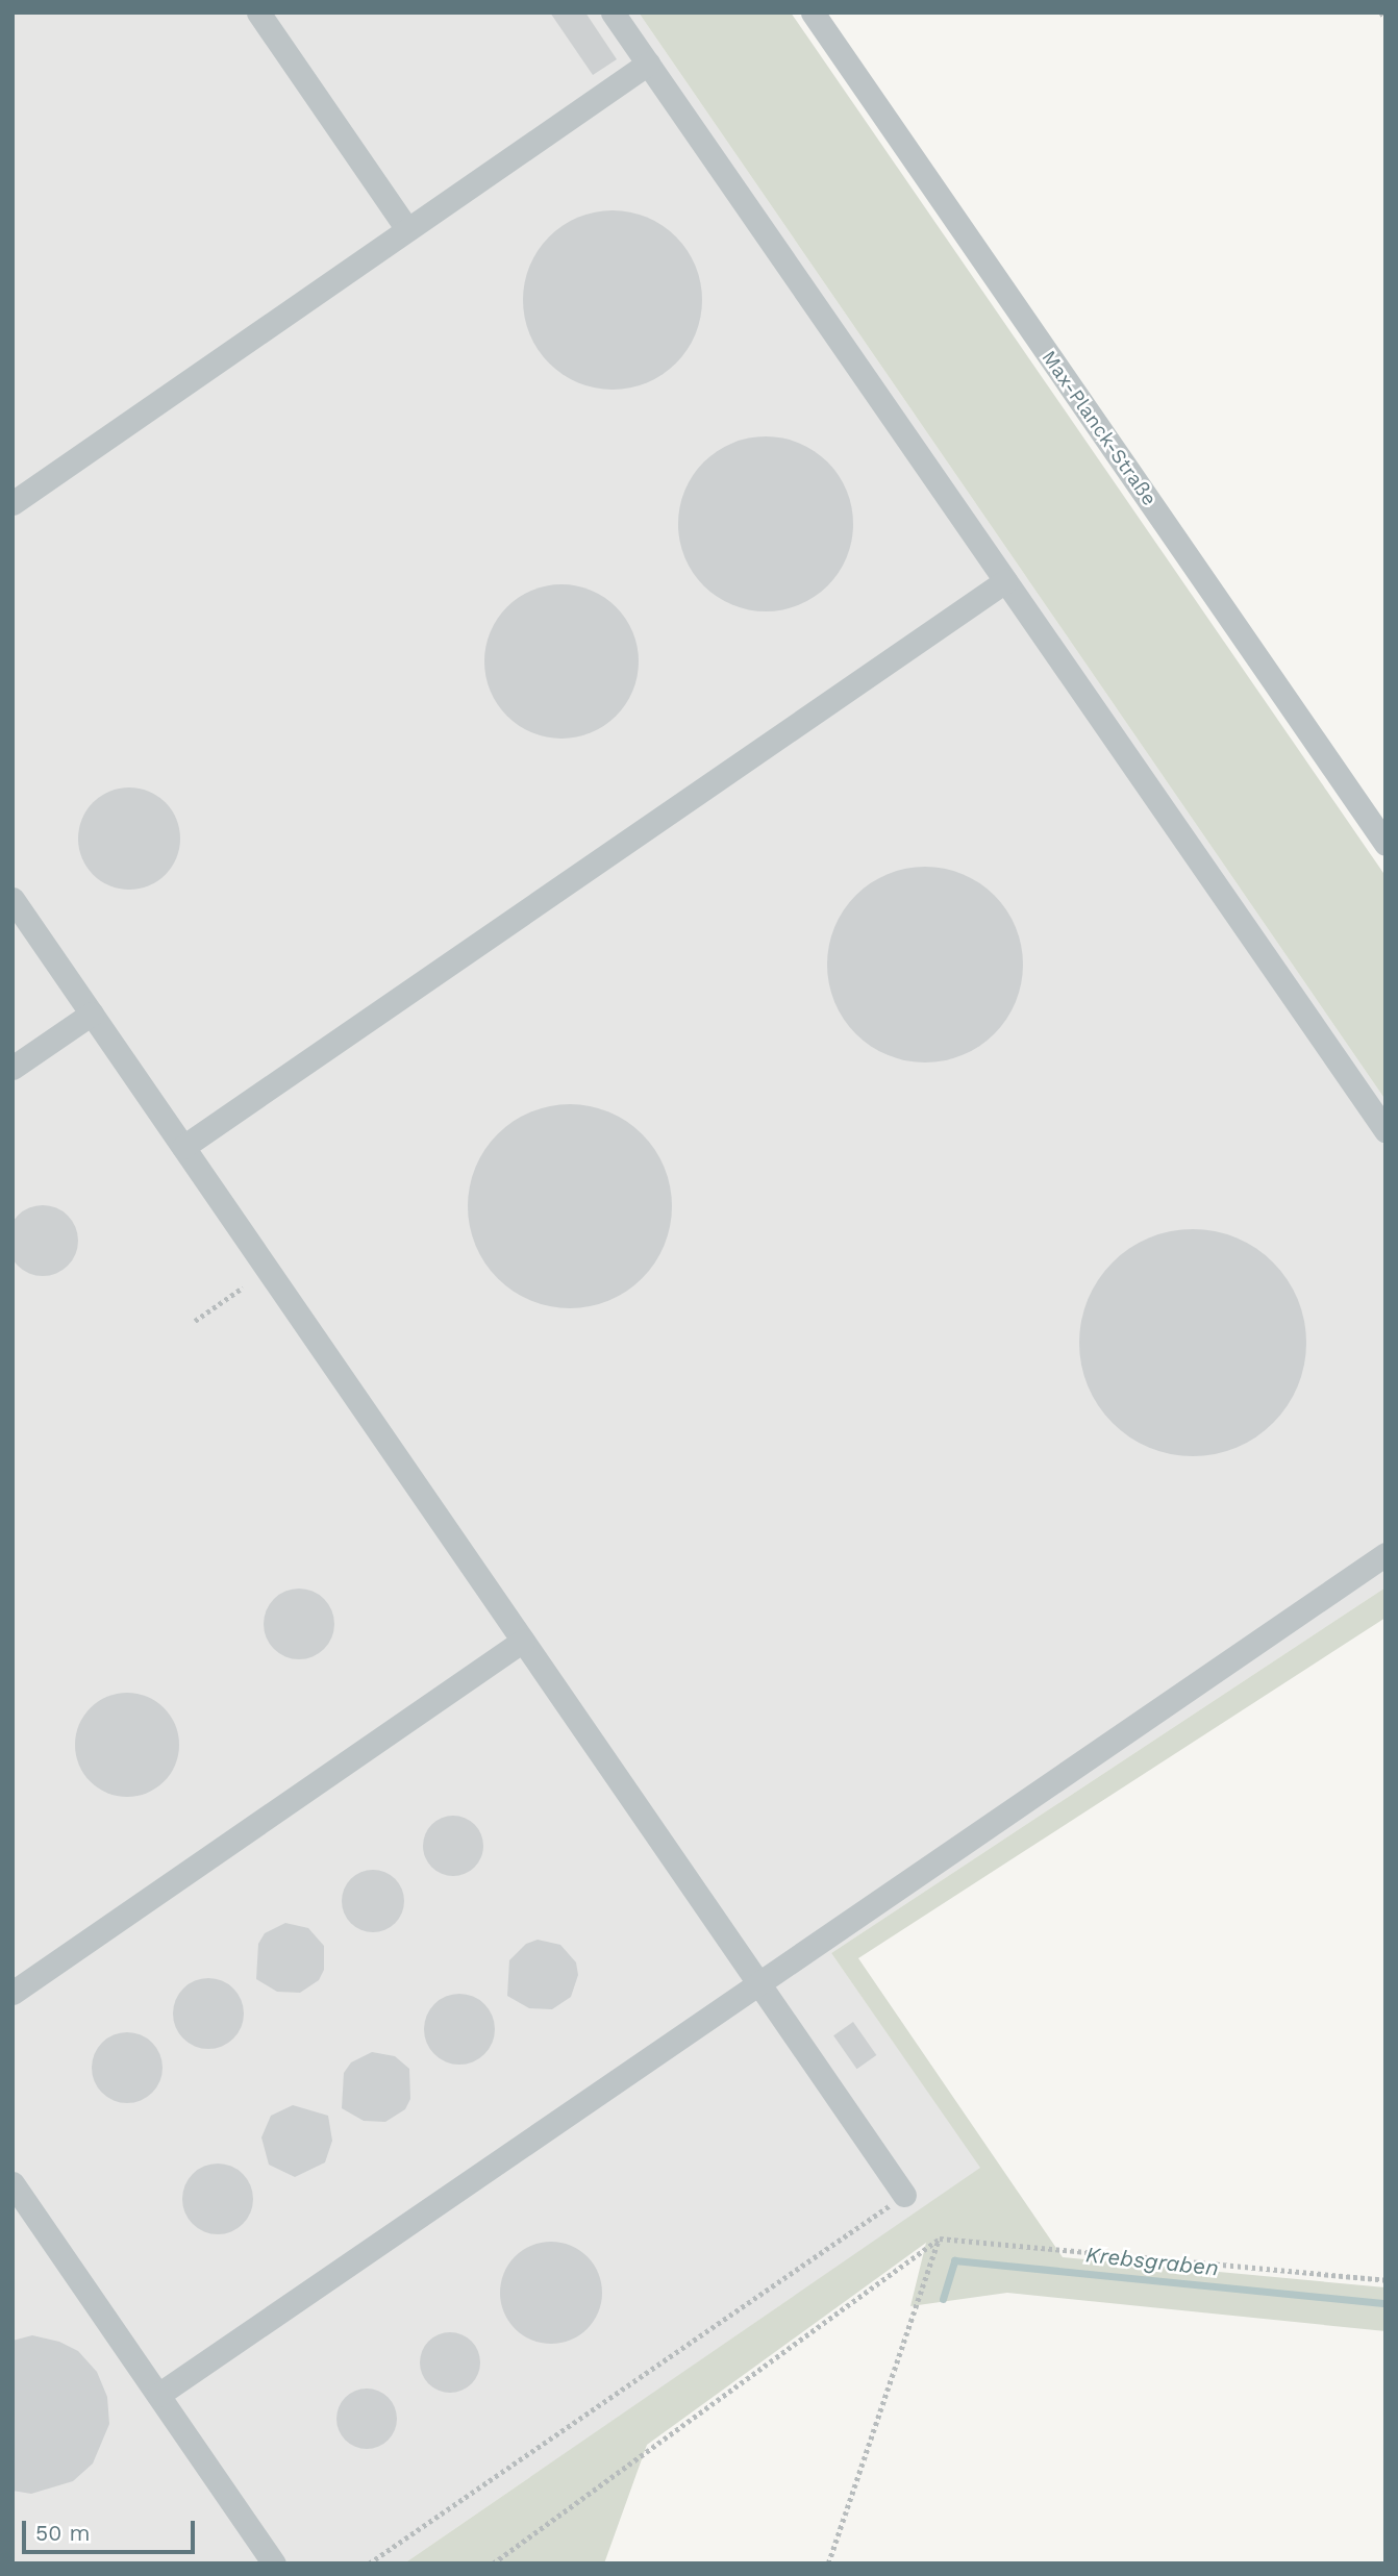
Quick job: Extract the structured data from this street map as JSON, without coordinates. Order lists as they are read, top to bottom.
{
  "streets": {
    "street": ["Max-Planck-Straße"]
  },
  "water": ["Krebsgraben"],
  "scale_bar": "50 m"
}
